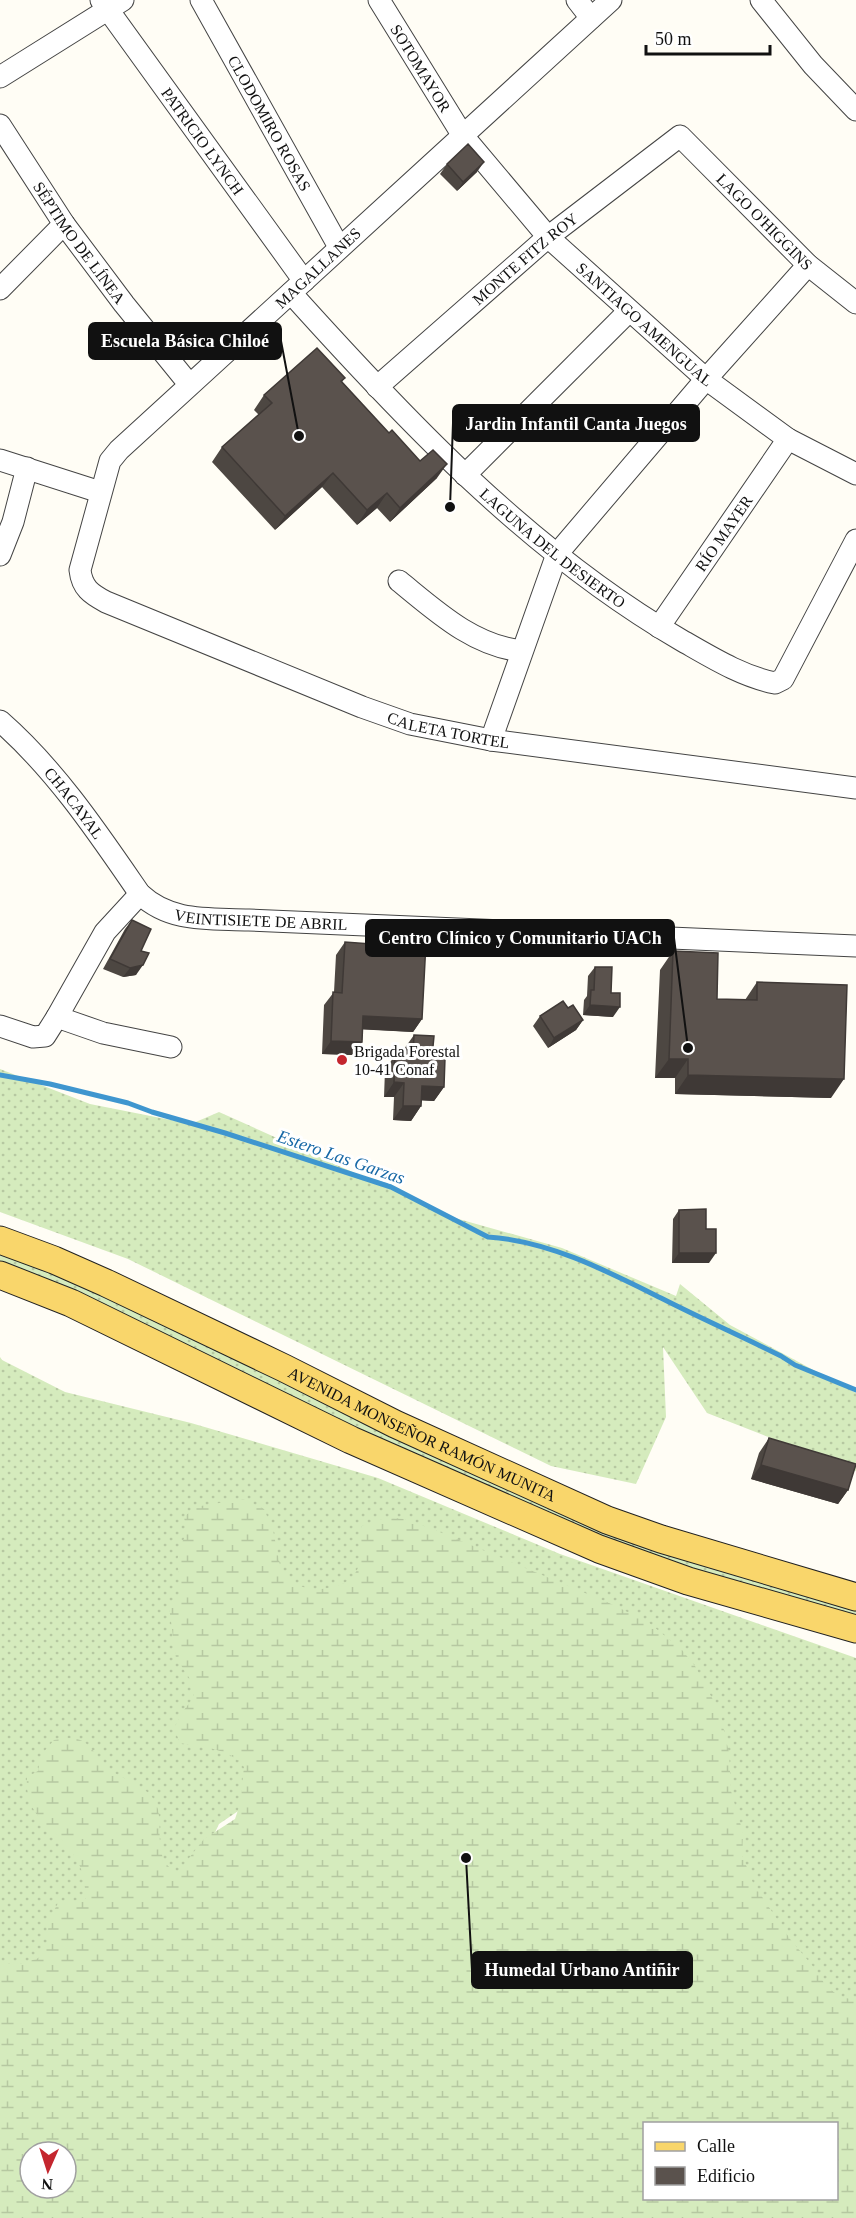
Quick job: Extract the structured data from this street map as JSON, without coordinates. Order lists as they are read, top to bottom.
{
  "streets": {
    "main road": ["AVENIDA MONSEÑOR RAMÓN MUNITA"],
    "street": [
      "SOTOMAYOR",
      "CLODOMIRO ROSAS",
      "PATRICIO LYNCH",
      "LAGO O'HIGGINS",
      "SÉPTIMO DE LÍNEA",
      "MONTE FITZ ROY",
      "MAGALLANES",
      "SANTIAGO AMENGUAL",
      "RÍO MAYER",
      "LAGUNA DEL DESIERTO",
      "CALETA TORTEL",
      "CHACAYAL",
      "VEINTISIETE DE ABRIL"
    ]
  },
  "crossings": [
    ["SOTOMAYOR", "MAGALLANES"],
    ["SOTOMAYOR", "SANTIAGO AMENGUAL"],
    ["CLODOMIRO ROSAS", "MAGALLANES"],
    ["PATRICIO LYNCH", "MAGALLANES"],
    ["PATRICIO LYNCH", "LAGUNA DEL DESIERTO"],
    ["LAGO O'HIGGINS", "MONTE FITZ ROY"],
    ["SÉPTIMO DE LÍNEA", "MAGALLANES"],
    ["MONTE FITZ ROY", "SANTIAGO AMENGUAL"],
    ["MONTE FITZ ROY", "LAGUNA DEL DESIERTO"],
    ["MAGALLANES", "SANTIAGO AMENGUAL"],
    ["MAGALLANES", "LAGUNA DEL DESIERTO"],
    ["MAGALLANES", "CALETA TORTEL"],
    ["SANTIAGO AMENGUAL", "RÍO MAYER"],
    ["RÍO MAYER", "LAGUNA DEL DESIERTO"],
    ["CHACAYAL", "VEINTISIETE DE ABRIL"]
  ],
  "water": ["Estero Las Garzas"],
  "places": [
    "Escuela Básica Chiloé",
    "Jardin Infantil Canta Juegos",
    "Centro Clínico y Comunitario UACh",
    "Brigada Forestal 10-41 Conaf",
    "Humedal Urbano Antiñir"
  ],
  "legend": ["Calle", "Edificio"],
  "scale_bar": "50 m",
  "north": "bottom"
}
